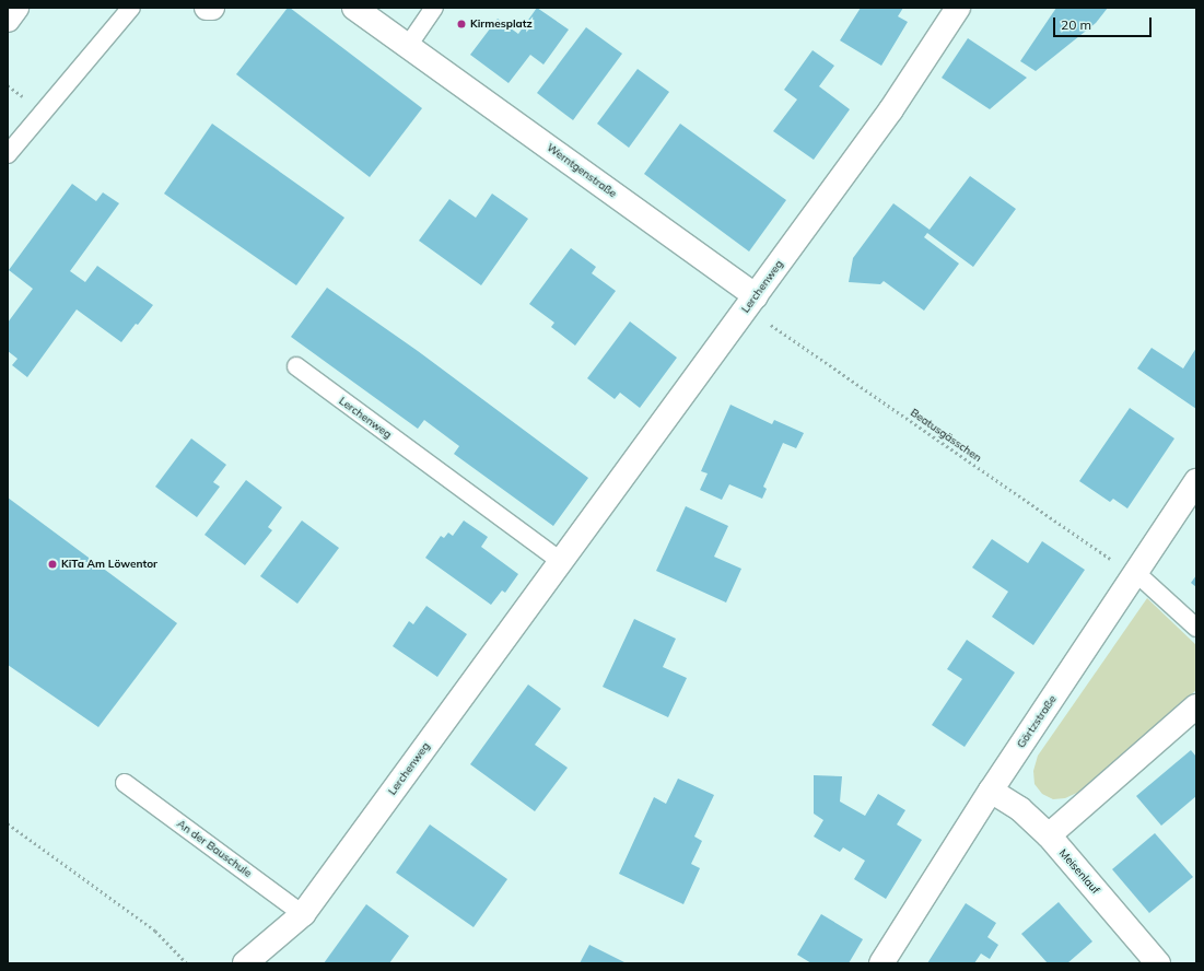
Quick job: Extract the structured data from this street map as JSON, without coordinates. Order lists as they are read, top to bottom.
{
  "streets": {
    "street": [
      "Werntgenstraße",
      "Lerchenweg",
      "Görtzstraße",
      "Meisenlauf"
    ],
    "lane": ["An der Bauschule"],
    "path": ["Beatusgässchen"]
  },
  "crossings": [
    ["Werntgenstraße", "Lerchenweg"],
    ["Werntgenstraße", "Beatusgässchen"],
    ["Lerchenweg", "Beatusgässchen"],
    ["Lerchenweg", "An der Bauschule"],
    ["Beatusgässchen", "Görtzstraße"],
    ["Görtzstraße", "Meisenlauf"]
  ],
  "places": ["Kirmesplatz", "KiTa Am Löwentor"],
  "scale_bar": "20 m"
}
